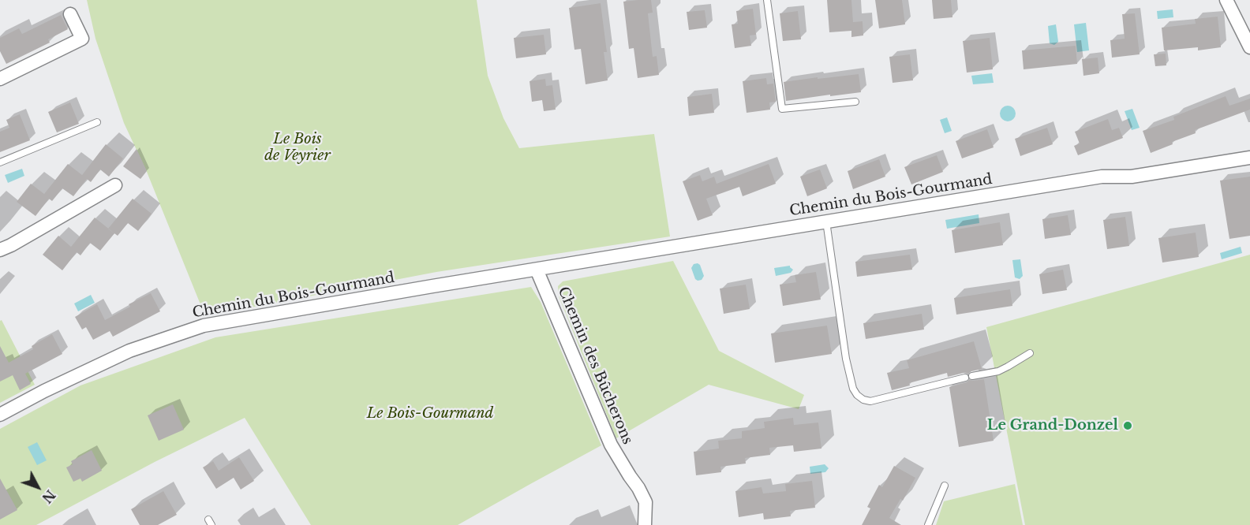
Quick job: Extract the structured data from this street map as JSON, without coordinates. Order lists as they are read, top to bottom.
{
  "streets": {
    "street": ["Chemin du Bois-Gourmand", "Chemin des Bûcherons"]
  },
  "crossings": [
    ["Chemin du Bois-Gourmand", "Chemin des Bûcherons"]
  ],
  "parks": ["Le Bois de Veyrier", "Le Bois-Gourmand"],
  "places": ["Le Grand-Donzel"],
  "north": "bottom right"
}
